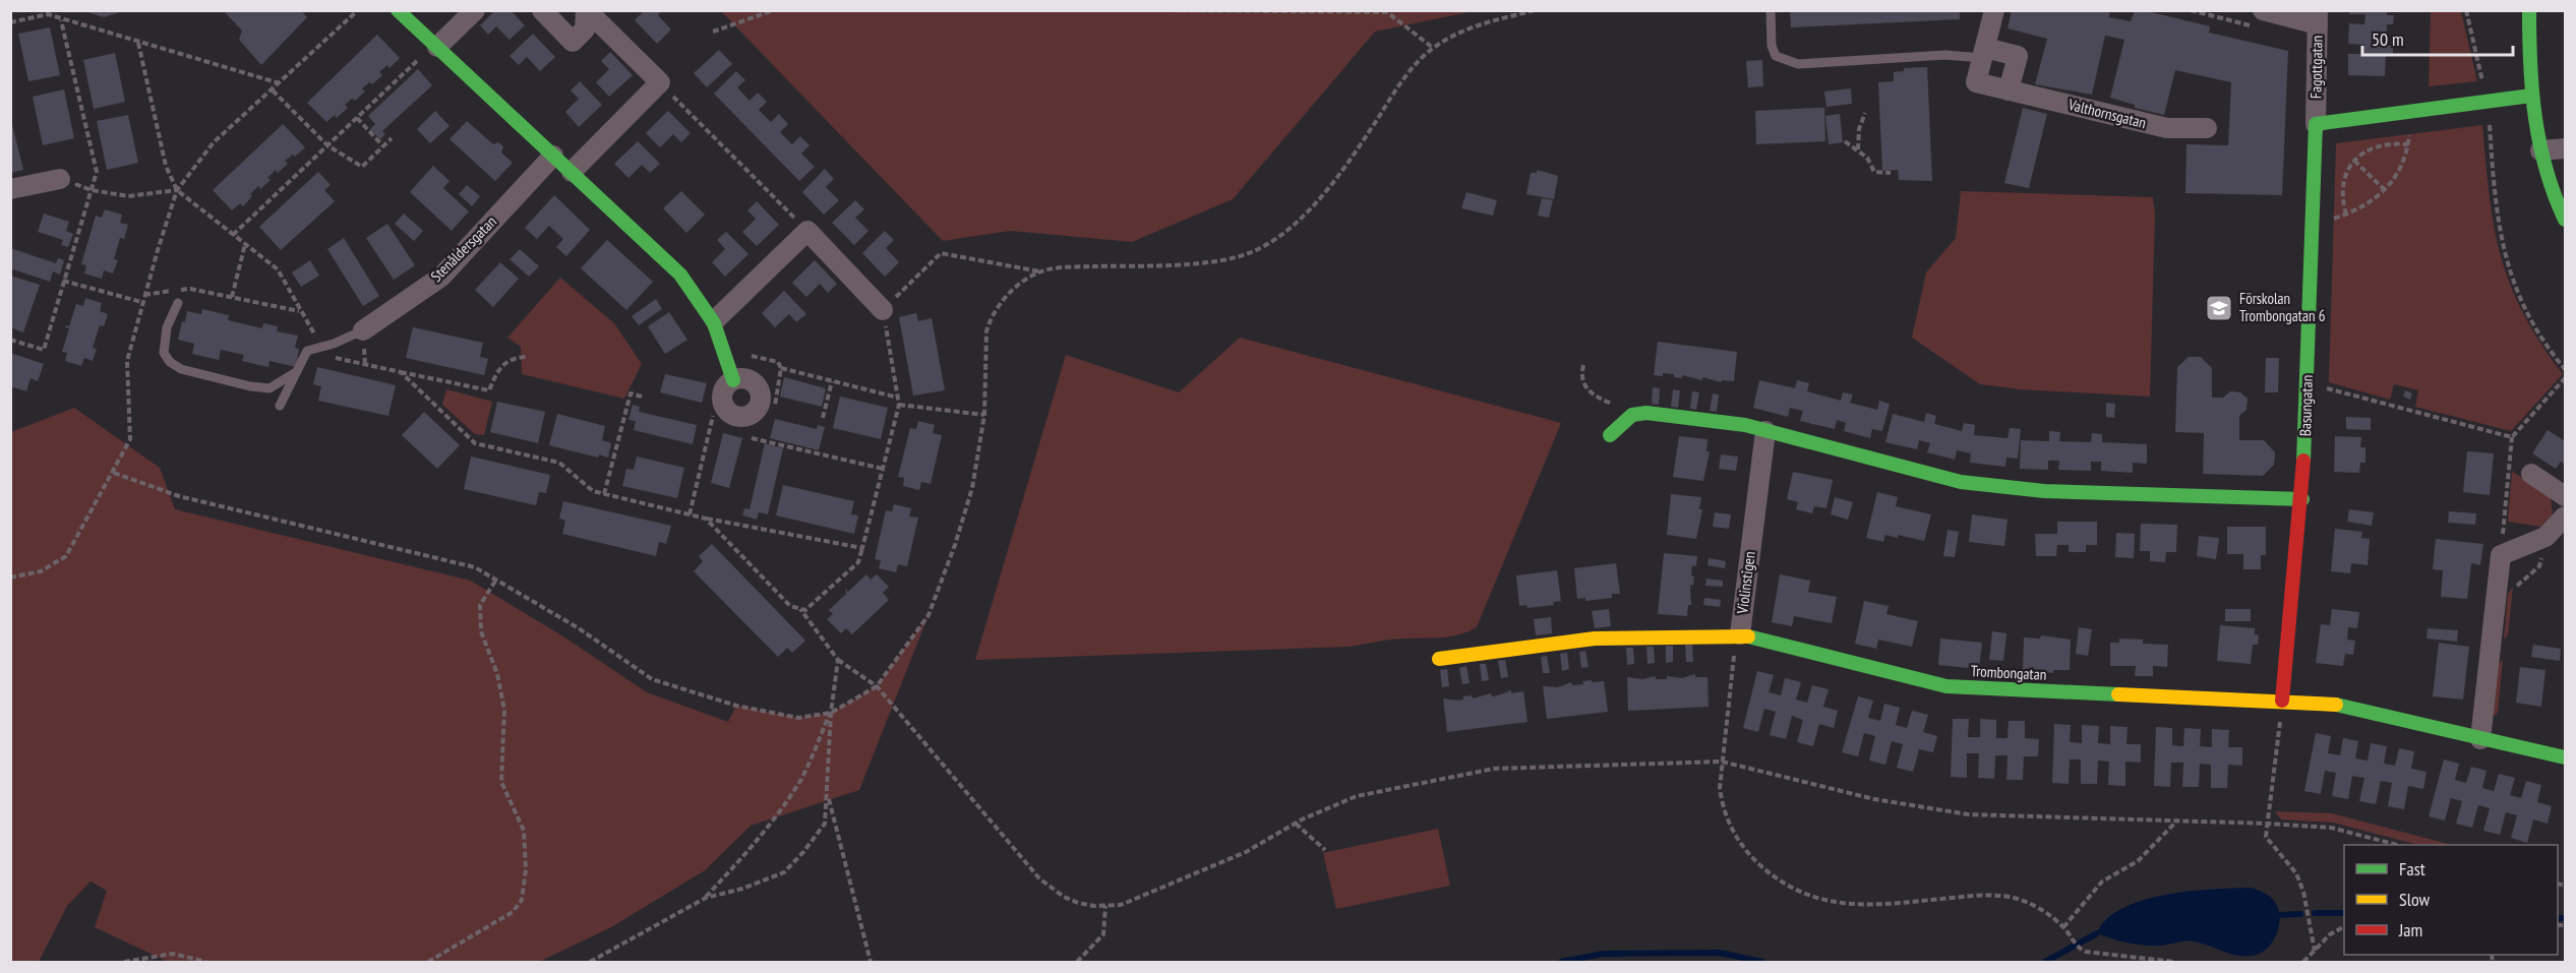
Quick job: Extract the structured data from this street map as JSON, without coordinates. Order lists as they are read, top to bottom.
{
  "streets": {
    "street": [
      "Fagottgatan",
      "Valthornsgatan",
      "Stenåldersgatan",
      "Basungatan",
      "Violinstigen",
      "Trombongatan"
    ]
  },
  "crossings": [
    ["Fagottgatan", "Basungatan"],
    ["Basungatan", "Trombongatan"],
    ["Violinstigen", "Trombongatan"]
  ],
  "places": {
    "school or university": ["Förskolan Trombongatan 6"]
  },
  "legend": ["Fast", "Slow", "Jam"],
  "scale_bar": "50 m"
}
